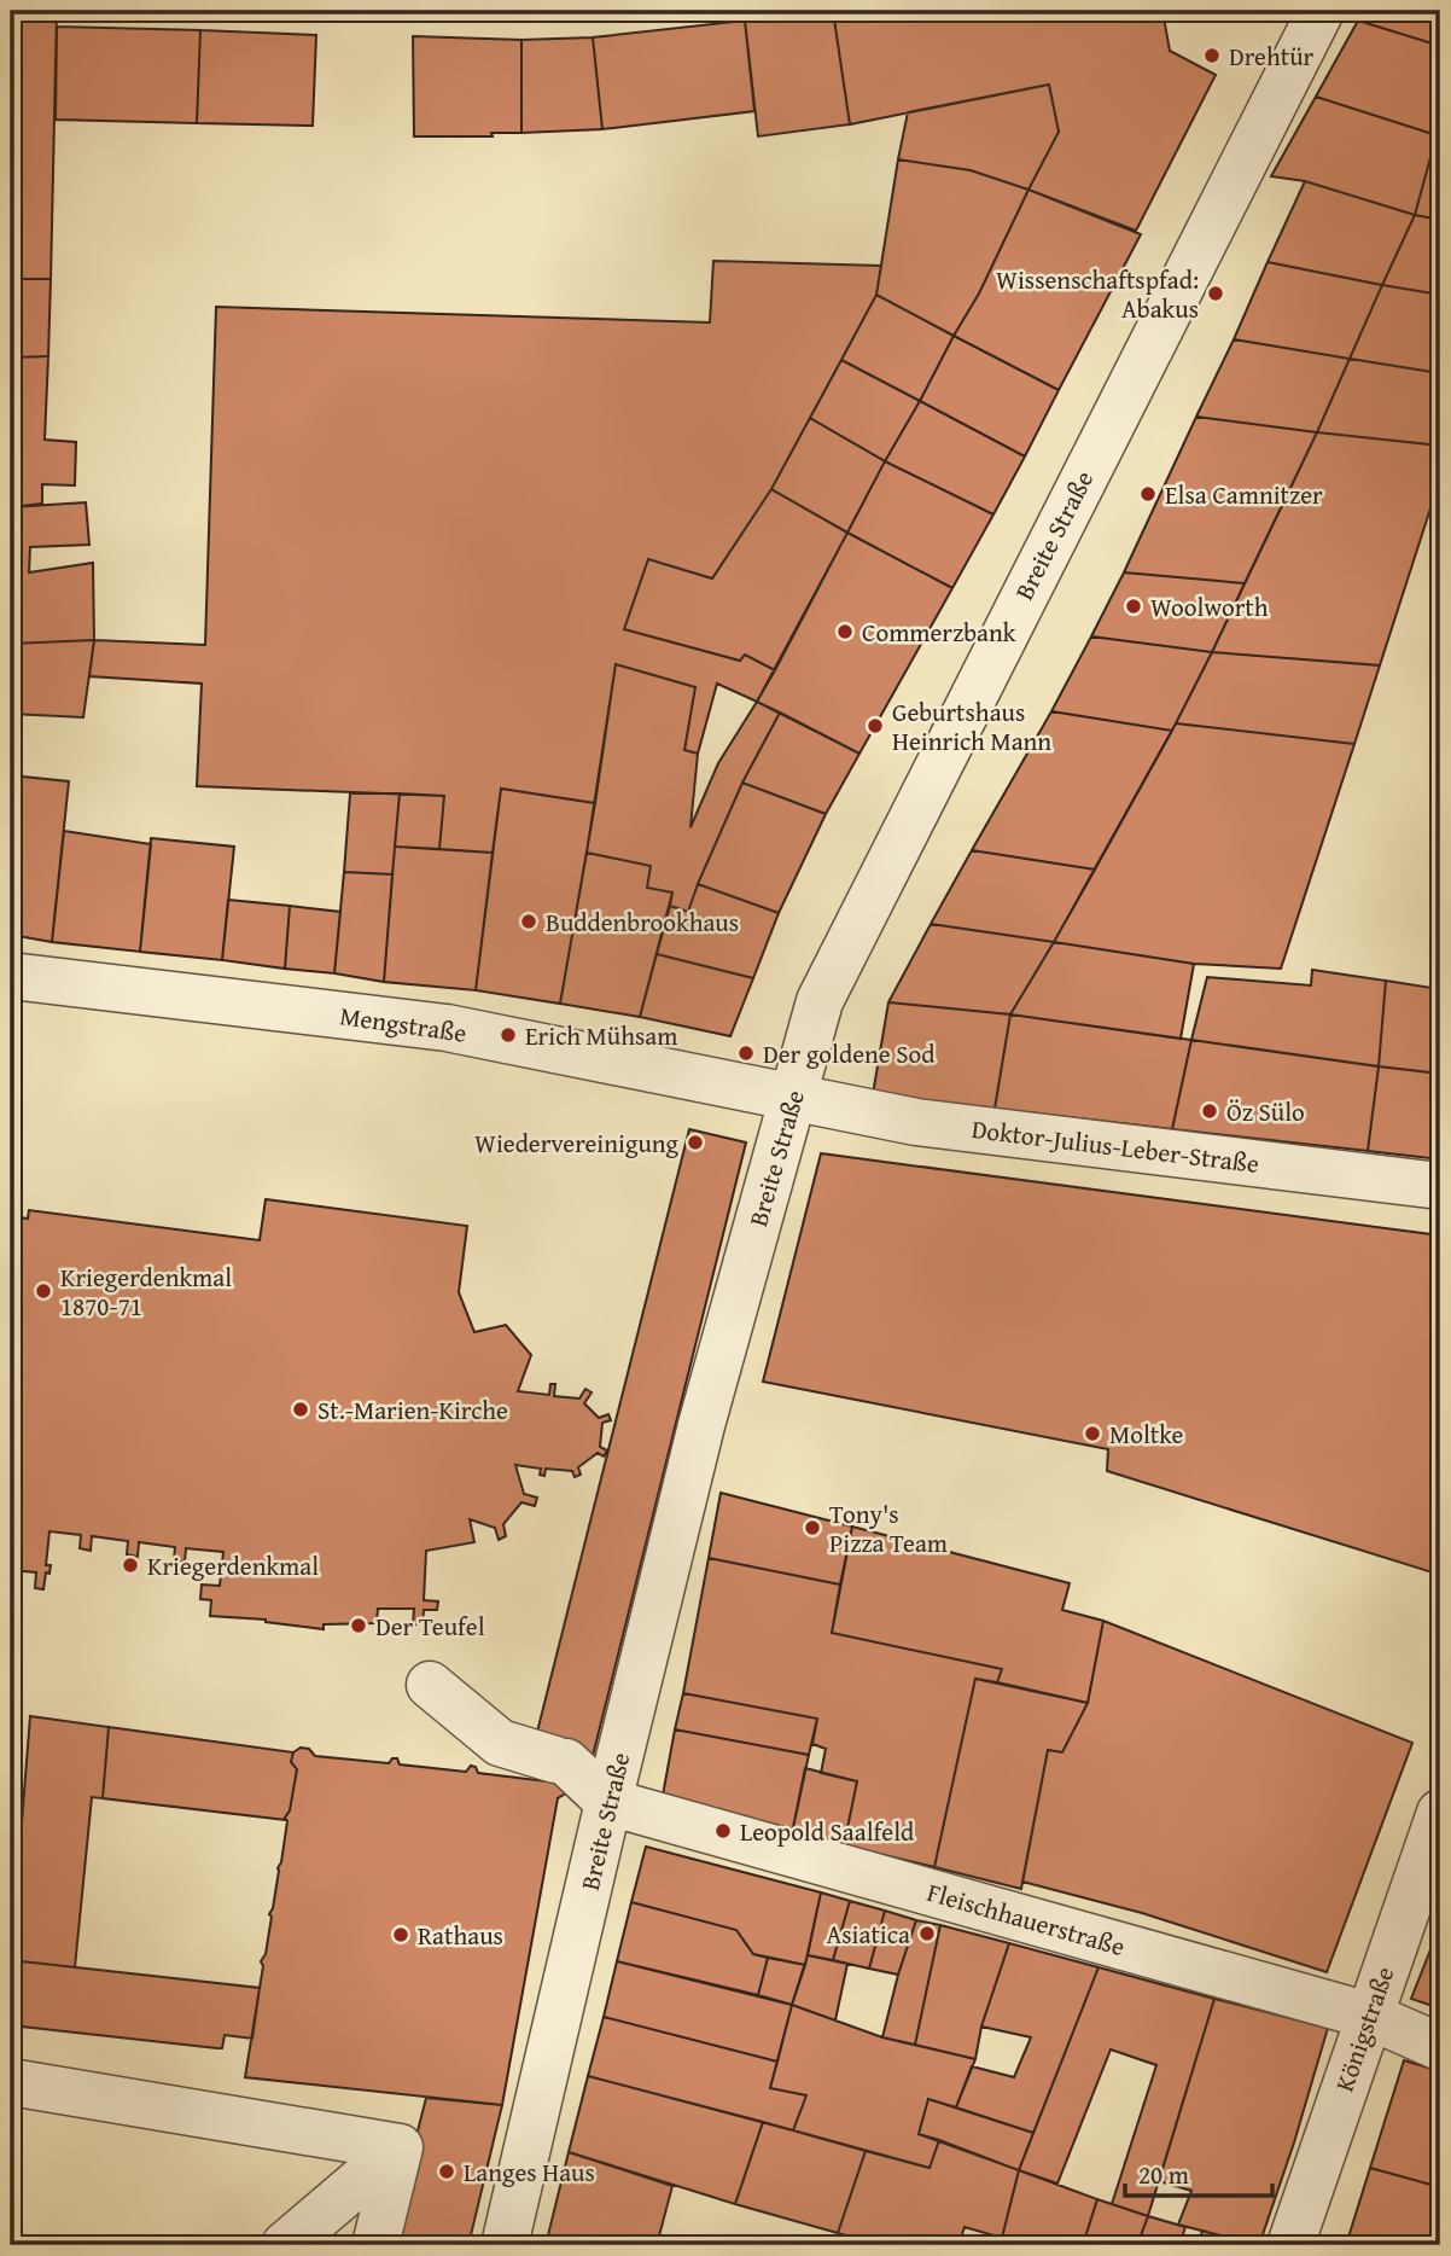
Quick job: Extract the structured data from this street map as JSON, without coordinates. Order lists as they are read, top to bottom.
{
  "streets": {
    "street": [
      "Breite Straße",
      "Mengstraße",
      "Doktor-Julius-Leber-Straße",
      "Fleischhauerstraße",
      "Königstraße"
    ]
  },
  "crossings": [
    ["Breite Straße", "Mengstraße"],
    ["Breite Straße", "Doktor-Julius-Leber-Straße"],
    ["Breite Straße", "Fleischhauerstraße"],
    ["Mengstraße", "Doktor-Julius-Leber-Straße"],
    ["Fleischhauerstraße", "Königstraße"]
  ],
  "places": [
    "Drehtür",
    "Wissenschaftspfad: Abakus",
    "Elsa Camnitzer",
    "Woolworth",
    "Commerzbank",
    "Geburtshaus Heinrich Mann",
    "Buddenbrookhaus",
    "Erich Mühsam",
    "Der goldene Sod",
    "Öz Sülo",
    "Wiedervereinigung",
    "Kriegerdenkmal 1870-71",
    "St.-Marien-Kirche",
    "Moltke",
    "Tony's Pizza Team",
    "Kriegerdenkmal",
    "Der Teufel",
    "Leopold Saalfeld",
    "Asiatica",
    "Rathaus",
    "Langes Haus"
  ],
  "scale_bar": "20 m"
}
